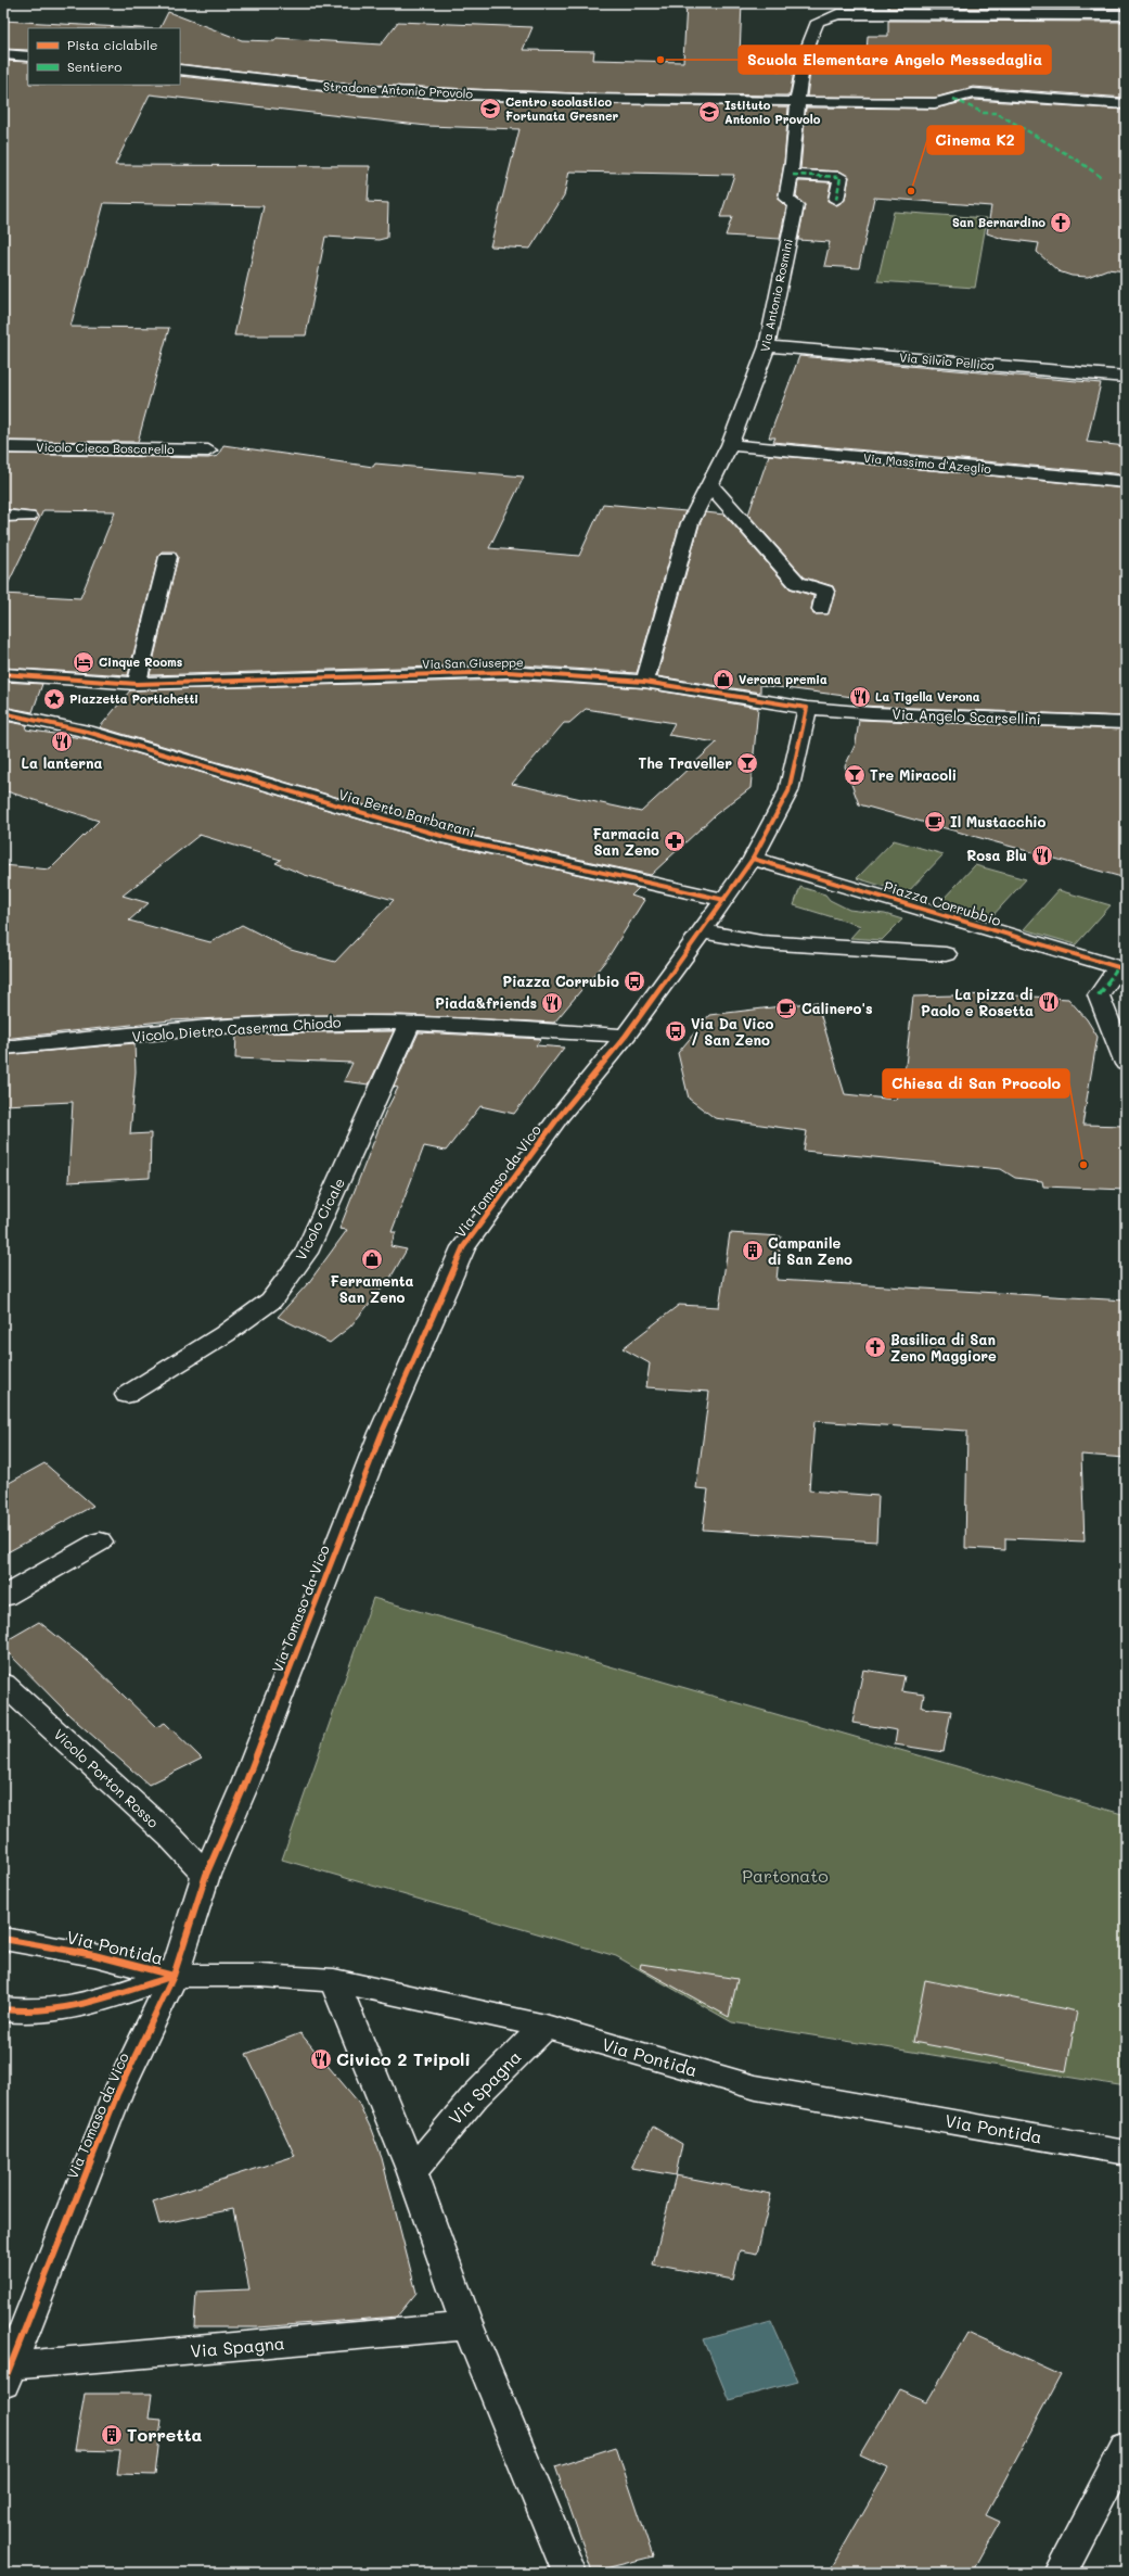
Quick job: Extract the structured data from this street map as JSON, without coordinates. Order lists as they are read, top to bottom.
{
  "streets": {
    "street": [
      "Stradone Antonio Provolo",
      "Via Antonio Rosmini",
      "Via Silvio Pellico",
      "Vicolo Cieco Boscarello",
      "Via Massimo d'Azeglio",
      "Via San Giuseppe",
      "Via Angelo Scarsellini",
      "Via Berto Barbarani",
      "Piazza Corrubbio",
      "Vicolo Dietro Caserma Chiodo",
      "Via Tomaso da Vico",
      "Vicolo Cicale",
      "Vicolo Porton Rosso",
      "Via Pontida",
      "Via Spagna"
    ]
  },
  "crossings": [
    ["Stradone Antonio Provolo", "Via Antonio Rosmini"],
    ["Via Antonio Rosmini", "Via Silvio Pellico"],
    ["Via Antonio Rosmini", "Via Massimo d'Azeglio"],
    ["Via Antonio Rosmini", "Via San Giuseppe"],
    ["Via San Giuseppe", "Via Angelo Scarsellini"],
    ["Via Berto Barbarani", "Via Tomaso da Vico"],
    ["Vicolo Dietro Caserma Chiodo", "Via Tomaso da Vico"],
    ["Vicolo Dietro Caserma Chiodo", "Vicolo Cicale"],
    ["Via Tomaso da Vico", "Vicolo Porton Rosso"],
    ["Via Tomaso da Vico", "Via Pontida"],
    ["Via Tomaso da Vico", "Via Spagna"],
    ["Via Pontida", "Via Spagna"]
  ],
  "parks": ["Partonato"],
  "places": {
    "other": ["Scuola Elementare Angelo Messedaglia", "Cinema K2", "Chiesa di San Procolo"],
    "school or university": ["Centro scolastico Fortunata Gresner", "Istituto Antonio Provolo"],
    "church": ["San Bernardino", "Basilica di San Zeno Maggiore"],
    "hotel": ["Cinque Rooms"],
    "shop": ["Verona premia", "Ferramenta San Zeno"],
    "restaurant": [
      "La Tigella Verona",
      "La lanterna",
      "Rosa Blu",
      "La pizza di Paolo e Rosetta",
      "Piada&friends",
      "Civico 2 Tripoli"
    ],
    "place": ["Piazzetta Portichetti"],
    "bar": ["The Traveller", "Tre Miracoli"],
    "cafe": ["Il Mustacchio", "Calinero's"],
    "pharmacy": ["Farmacia San Zeno"],
    "bus stop": ["Piazza Corrubio", "Via Da Vico / San Zeno"],
    "building": ["Campanile di San Zeno", "Torretta"]
  },
  "legend": ["Pista ciclabile", "Sentiero"]
}
